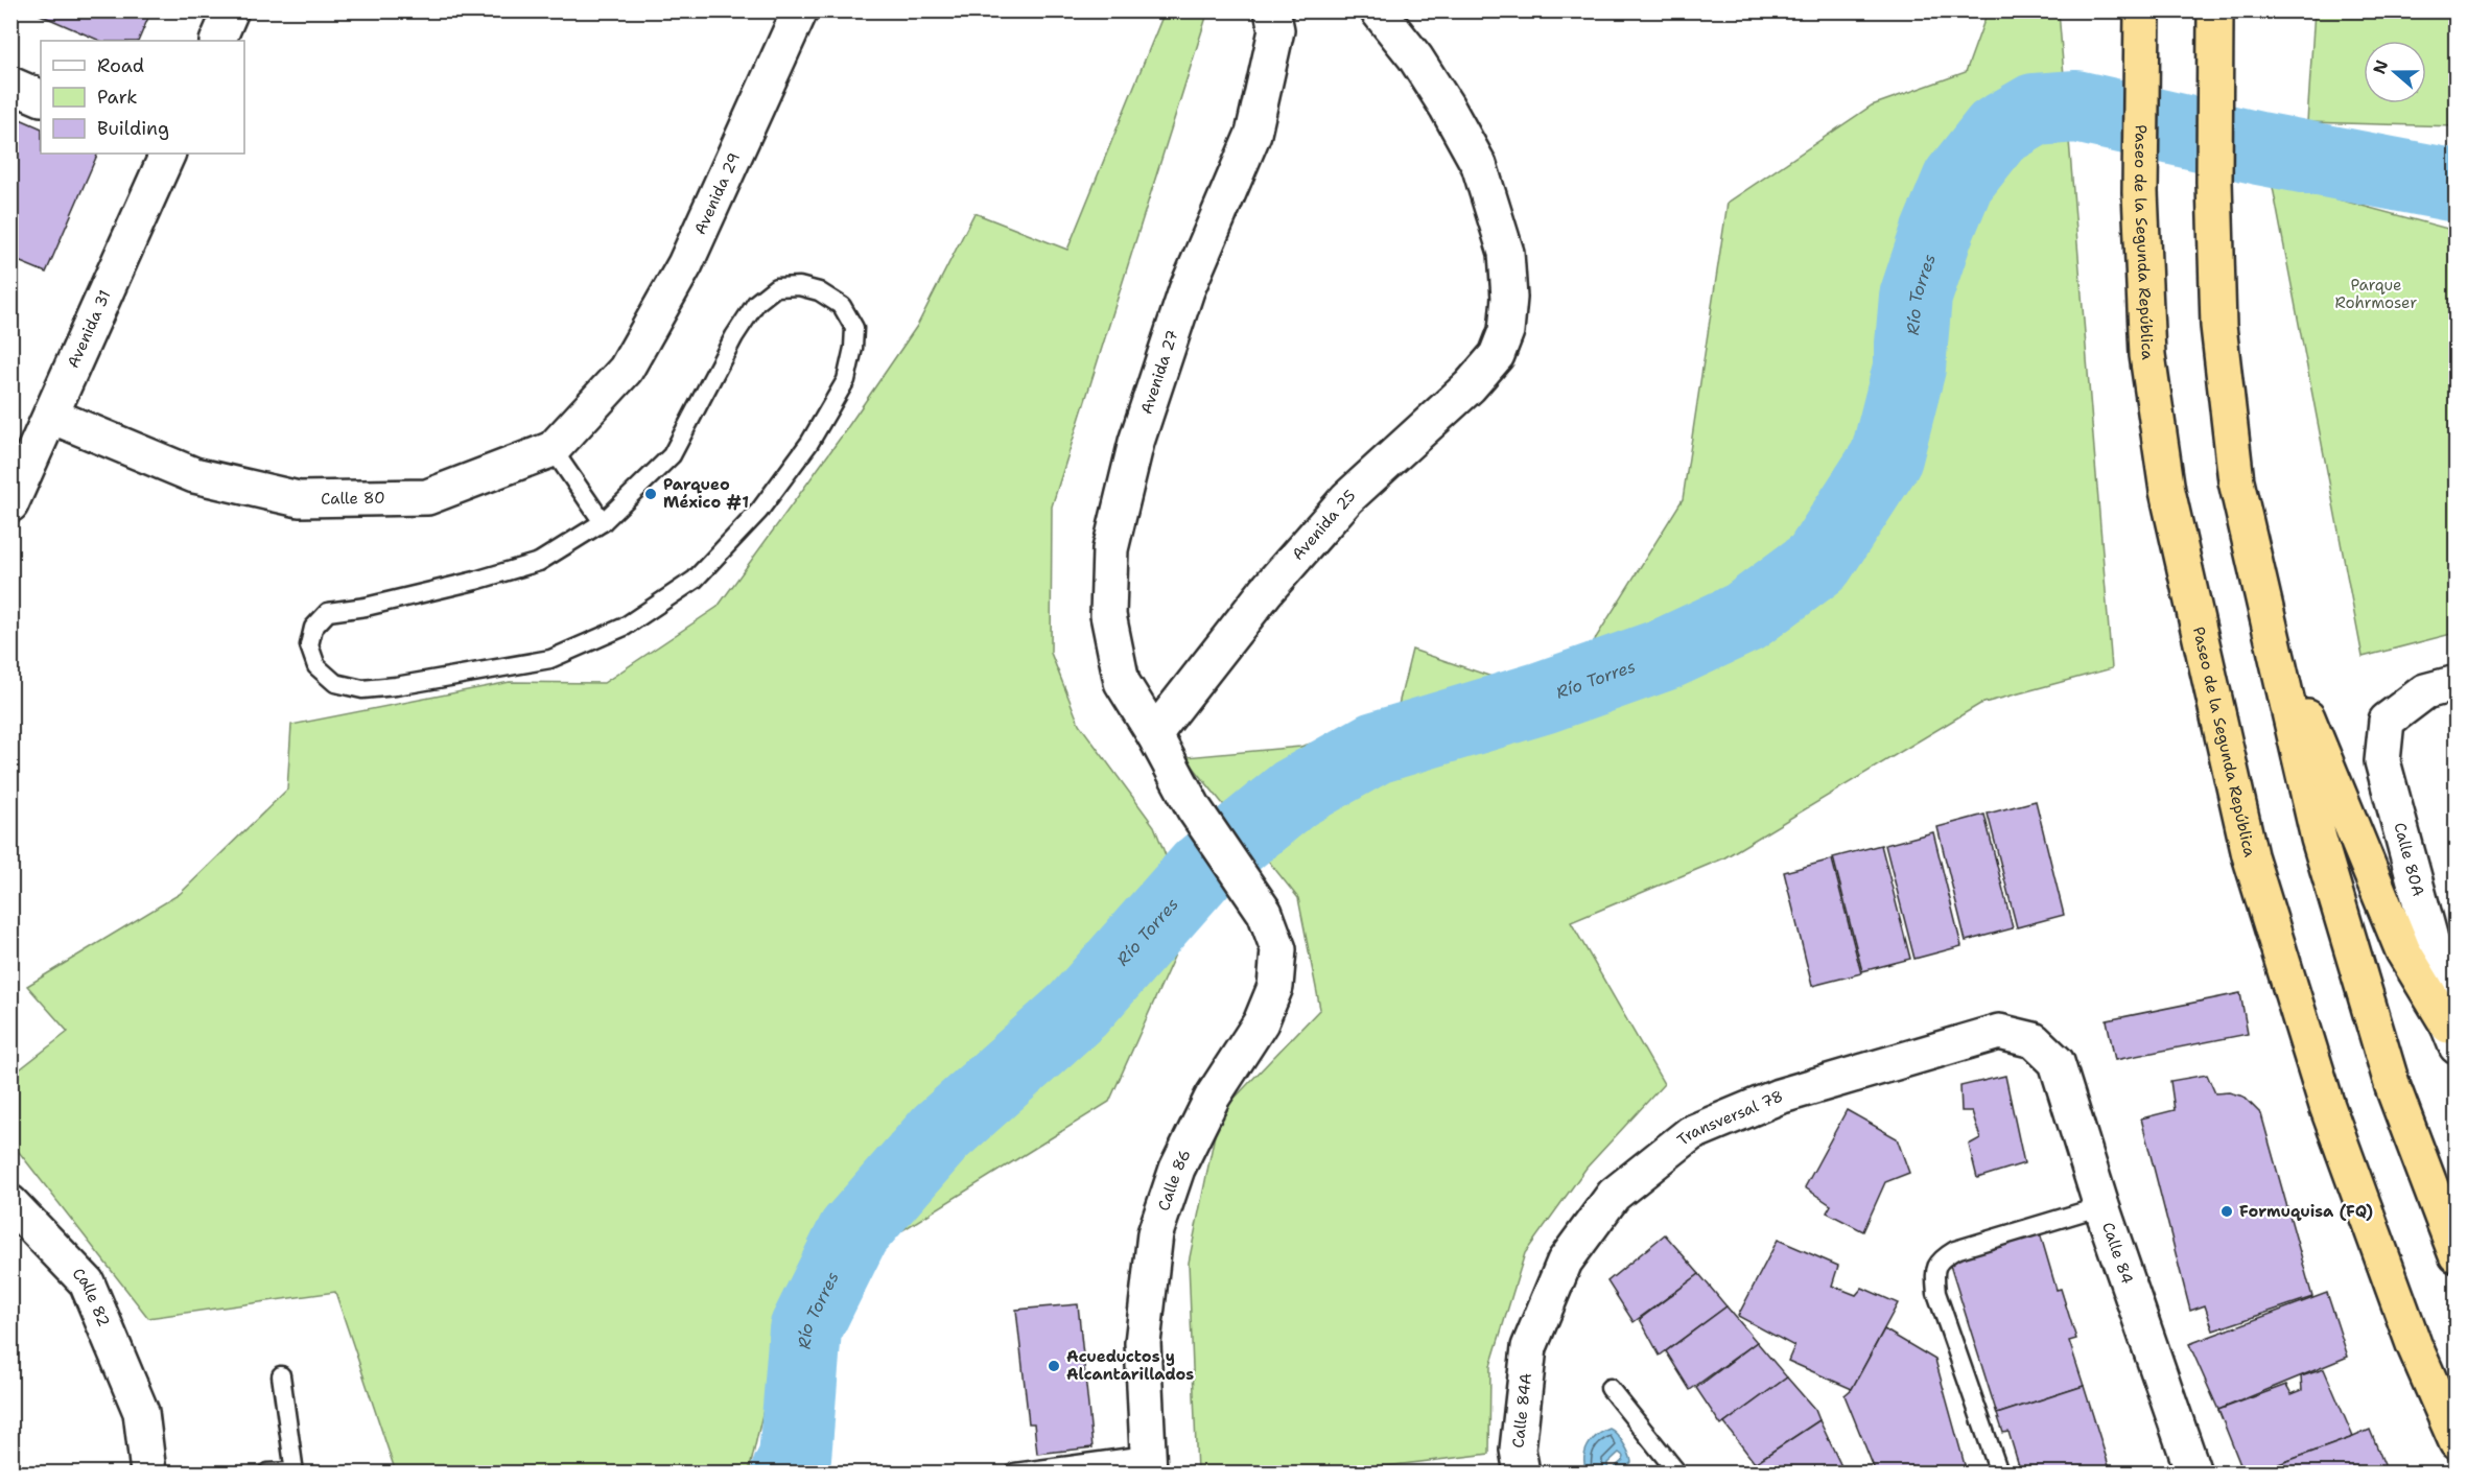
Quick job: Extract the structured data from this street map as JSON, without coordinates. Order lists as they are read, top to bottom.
{
  "streets": {
    "highway": ["Paseo de la Segunda República"],
    "street": [
      "Avenida 29",
      "Avenida 31",
      "Avenida 27",
      "Calle 80",
      "Avenida 25",
      "Calle 80A",
      "Transversal 78",
      "Calle 86",
      "Calle 84",
      "Calle 82",
      "Calle 84A"
    ]
  },
  "crossings": [
    ["Avenida 29", "Calle 80"],
    ["Avenida 31", "Calle 80"],
    ["Avenida 27", "Avenida 25"],
    ["Avenida 27", "Calle 86"],
    ["Transversal 78", "Calle 84"],
    ["Transversal 78", "Calle 84A"]
  ],
  "water": ["Río Torres"],
  "parks": ["Parque Rohrmoser"],
  "places": ["Parqueo México #1", "Formuquisa (FQ)", "Acueductos y Alcantarillados"],
  "legend": ["Road", "Park", "Building"],
  "north": "left"
}
